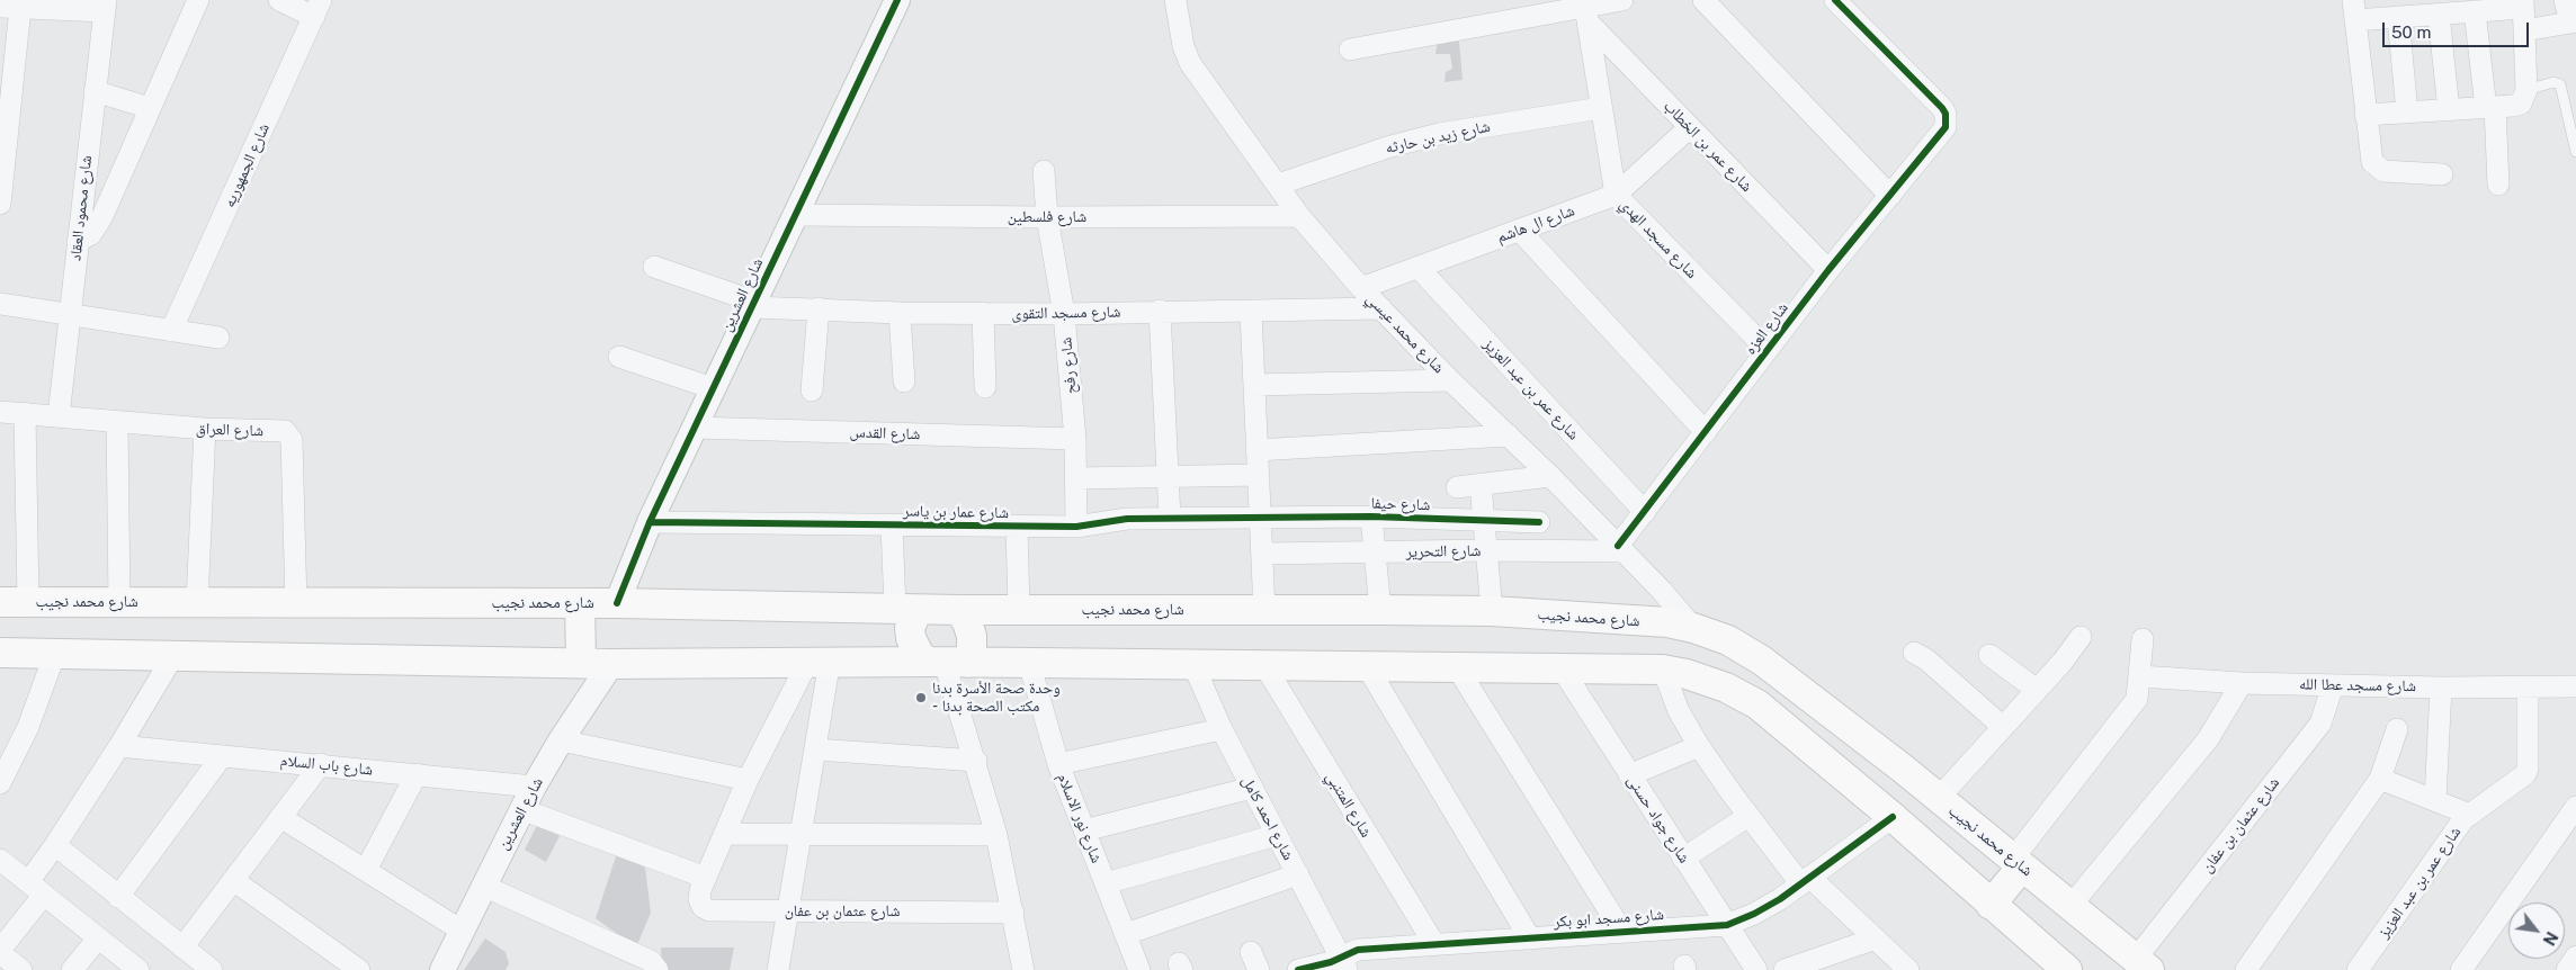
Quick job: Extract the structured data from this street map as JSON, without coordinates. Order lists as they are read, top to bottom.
{
  "streets": {
    "main road": ["شارع محمد نجيب"],
    "street": [
      "شارع زيد بن حارثه",
      "شارع عمر بن الخطاب",
      "شارع الجمهوريه",
      "شارع محمود العقاد",
      "شارع فلسطين",
      "شارع ال هاشم",
      "شارع مسجد الهدي",
      "شارع العشرين",
      "شارع مسجد التقوى",
      "شارع العزه",
      "شارع محمد عيسي",
      "شارع رفح",
      "شارع عمر بن عبد العزيز",
      "شارع العراق",
      "شارع القدس",
      "شارع حيفا",
      "شارع عمار بن ياسر",
      "شارع التحرير",
      "شارع مسجد عطا الله",
      "شارع باب السلام",
      "شارع المتنبي",
      "شارع نور الاسلام",
      "شارع احمد كامل",
      "شارع جواد حسنى",
      "شارع عثمان بن عفان",
      "شارع مسجد ابو بكر"
    ]
  },
  "crossings": [
    ["شارع زيد بن حارثه", "شارع مسجد الهدي"],
    ["شارع زيد بن حارثه", "شارع محمد عيسي"],
    ["شارع عمر بن الخطاب", "شارع ال هاشم"],
    ["شارع عمر بن الخطاب", "شارع مسجد الهدي"],
    ["شارع عمر بن الخطاب", "شارع العزه"],
    ["شارع محمود العقاد", "شارع العراق"],
    ["شارع فلسطين", "شارع العشرين"],
    ["شارع فلسطين", "شارع محمد عيسي"],
    ["شارع فلسطين", "شارع رفح"],
    ["شارع ال هاشم", "شارع مسجد الهدي"],
    ["شارع ال هاشم", "شارع محمد عيسي"],
    ["شارع ال هاشم", "شارع عمر بن عبد العزيز"],
    ["شارع مسجد الهدي", "شارع العزه"],
    ["شارع العشرين", "شارع مسجد التقوى"],
    ["شارع العشرين", "شارع القدس"],
    ["شارع العشرين", "شارع عمار بن ياسر"],
    ["شارع العشرين", "شارع محمد نجيب"],
    ["شارع العشرين", "شارع باب السلام"],
    ["شارع مسجد التقوى", "شارع محمد عيسي"],
    ["شارع مسجد التقوى", "شارع رفح"],
    ["شارع العزه", "شارع محمد عيسي"],
    ["شارع العزه", "شارع عمر بن عبد العزيز"],
    ["شارع العزه", "شارع التحرير"],
    ["شارع محمد عيسي", "شارع التحرير"],
    ["شارع محمد عيسي", "شارع محمد نجيب"],
    ["شارع رفح", "شارع القدس"],
    ["شارع رفح", "شارع عمار بن ياسر"],
    ["شارع عمر بن عبد العزيز", "شارع مسجد عطا الله"],
    ["شارع العراق", "شارع محمد نجيب"],
    ["شارع حيفا", "شارع عمار بن ياسر"],
    ["شارع محمد نجيب", "شارع عثمان بن عفان"],
    ["شارع مسجد عطا الله", "شارع عثمان بن عفان"],
    ["شارع المتنبي", "شارع مسجد ابو بكر"],
    ["شارع احمد كامل", "شارع مسجد ابو بكر"],
    ["شارع جواد حسنى", "شارع مسجد ابو بكر"]
  ],
  "places": ["وحدة صحة الأسرة بدنا - مكتب الصحة بدنا"],
  "scale_bar": "50 m",
  "north": "bottom right"
}
